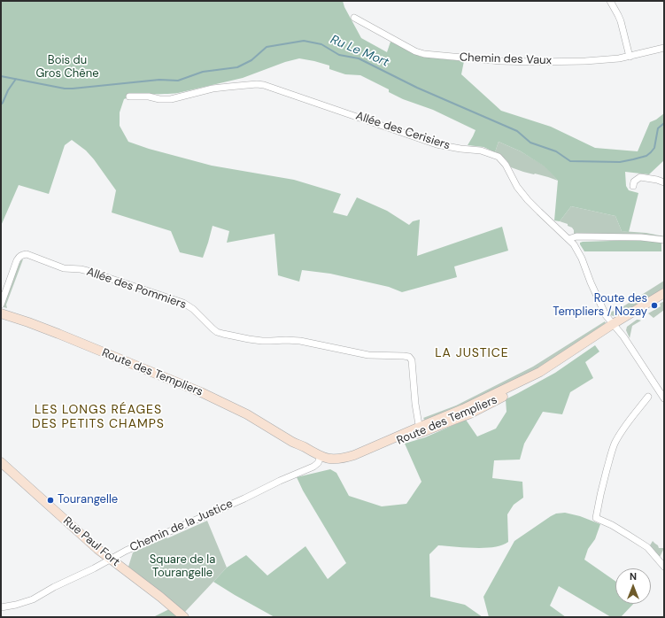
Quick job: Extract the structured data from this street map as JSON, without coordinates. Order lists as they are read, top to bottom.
{
  "streets": {
    "main road": ["Route des Templiers", "Rue Paul Fort"],
    "street": [
      "Chemin des Vaux",
      "Allée des Cerisiers",
      "Allée des Pommiers",
      "Chemin de la Justice"
    ]
  },
  "crossings": [
    ["Allée des Cerisiers", "Route des Templiers"],
    ["Allée des Pommiers", "Route des Templiers"],
    ["Route des Templiers", "Chemin de la Justice"],
    ["Chemin de la Justice", "Rue Paul Fort"]
  ],
  "districts": ["LA JUSTICE", "LES LONGS RÉAGES DES PETITS CHAMPS"],
  "water": ["Ru Le Mort"],
  "parks": ["Bois du Gros Chêne", "Square de la Tourangelle"],
  "places": ["Route des Templiers / Nozay", "Tourangelle"],
  "north": "top"
}
